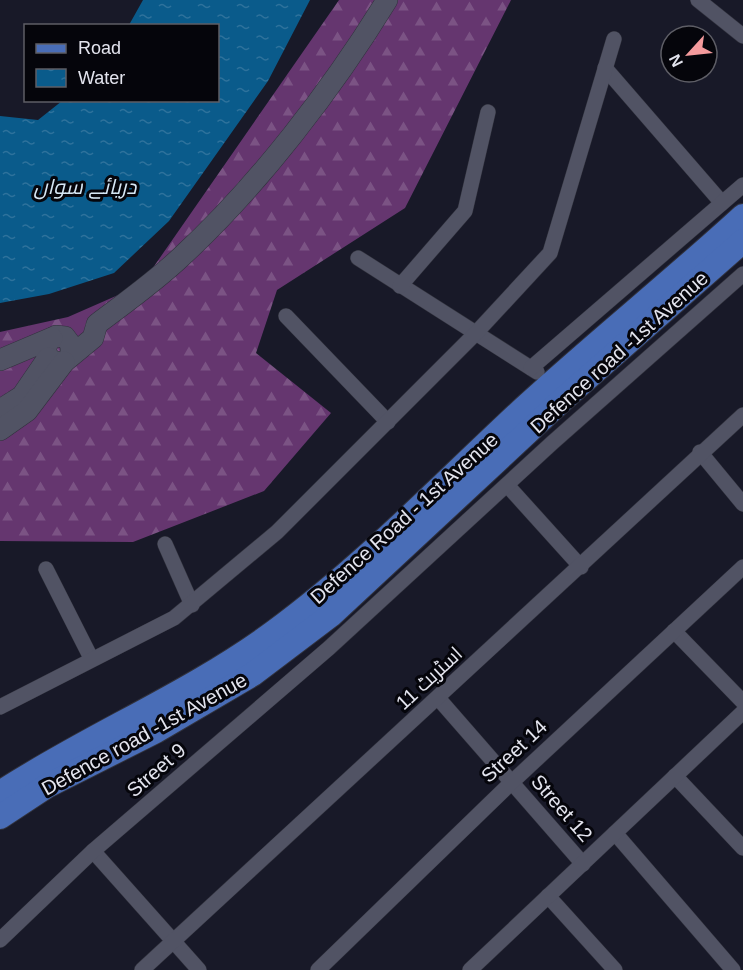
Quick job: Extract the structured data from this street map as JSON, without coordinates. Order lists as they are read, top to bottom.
{
  "streets": {
    "main road": ["Defence road -1st Avenue", "Defence Road - 1st Avenue"],
    "street": [
      "اسٹریٹ 11",
      "Street 14",
      "Street 9",
      "Street 12"
    ]
  },
  "crossings": [
    ["Defence road -1st Avenue", "Defence Road - 1st Avenue"],
    ["اسٹریٹ 11", "Street 12"],
    ["Street 14", "Street 12"]
  ],
  "water": ["دریائے سواں"],
  "legend": ["Road", "Water"],
  "north": "bottom left"
}
